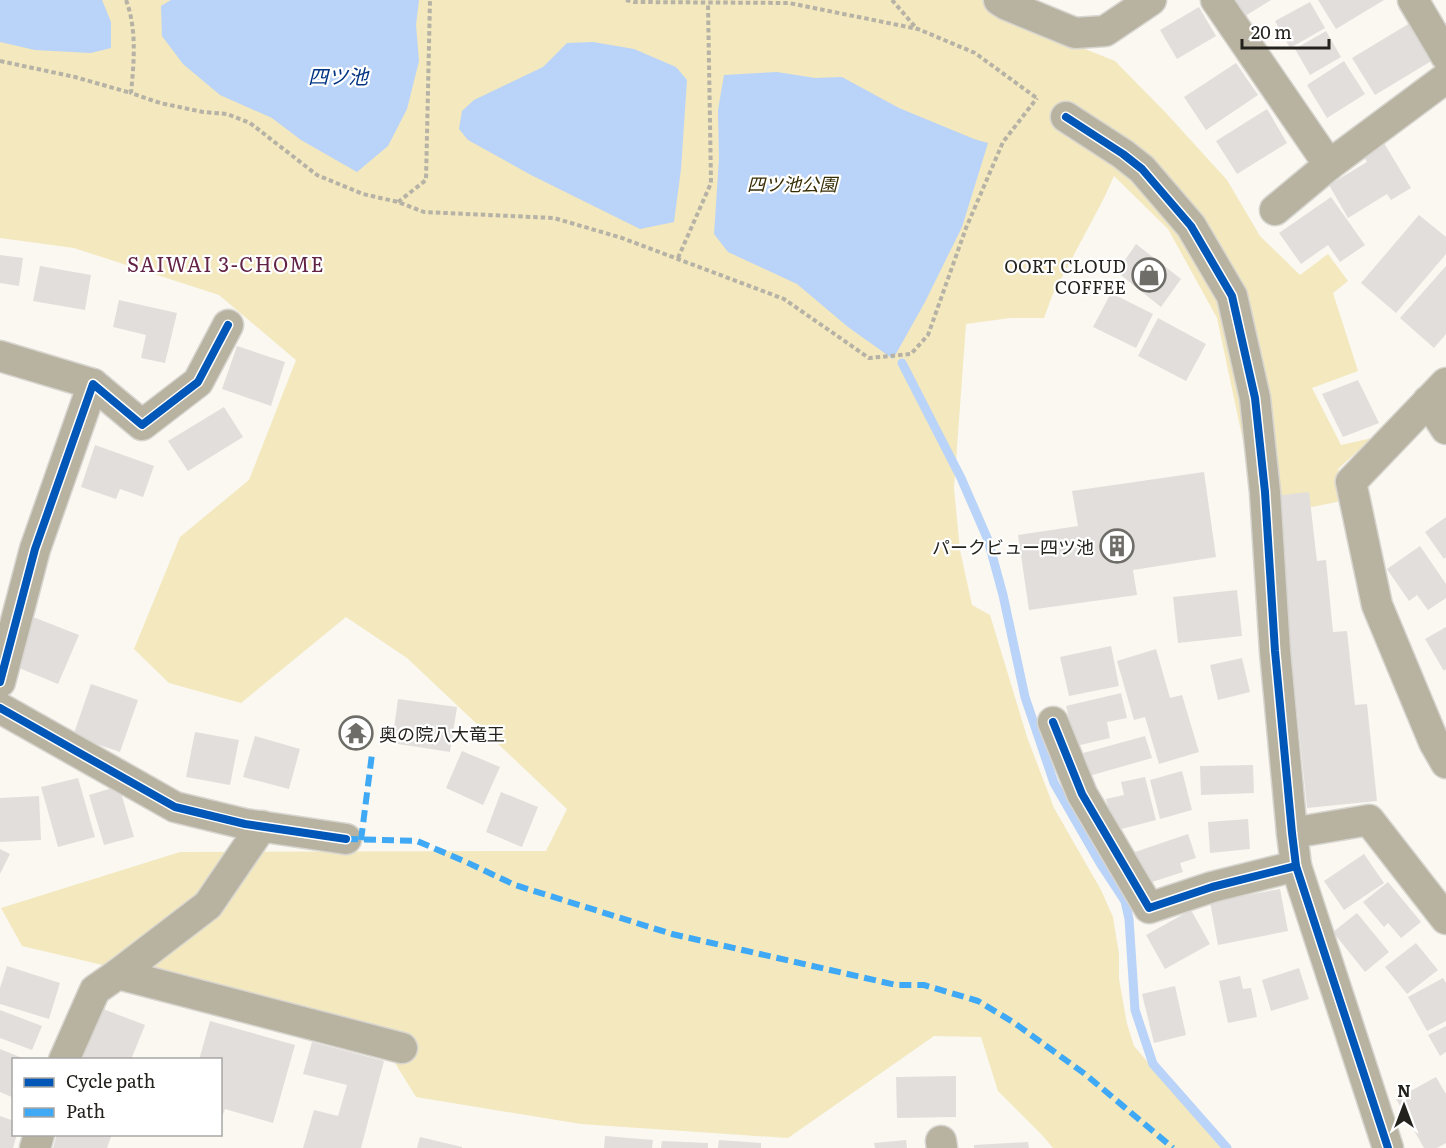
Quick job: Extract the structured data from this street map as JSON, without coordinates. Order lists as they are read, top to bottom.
{
  "districts": ["SAIWAI 3-CHOME"],
  "water": ["四ツ池"],
  "parks": ["四ツ池公園"],
  "places": {
    "shop": ["OORT CLOUD COFFEE"],
    "building": ["パークビュー四ツ池"],
    "temple": ["奥の院八大竜王"]
  },
  "legend": ["Cycle path", "Path"],
  "scale_bar": "20 m",
  "north": "top"
}
